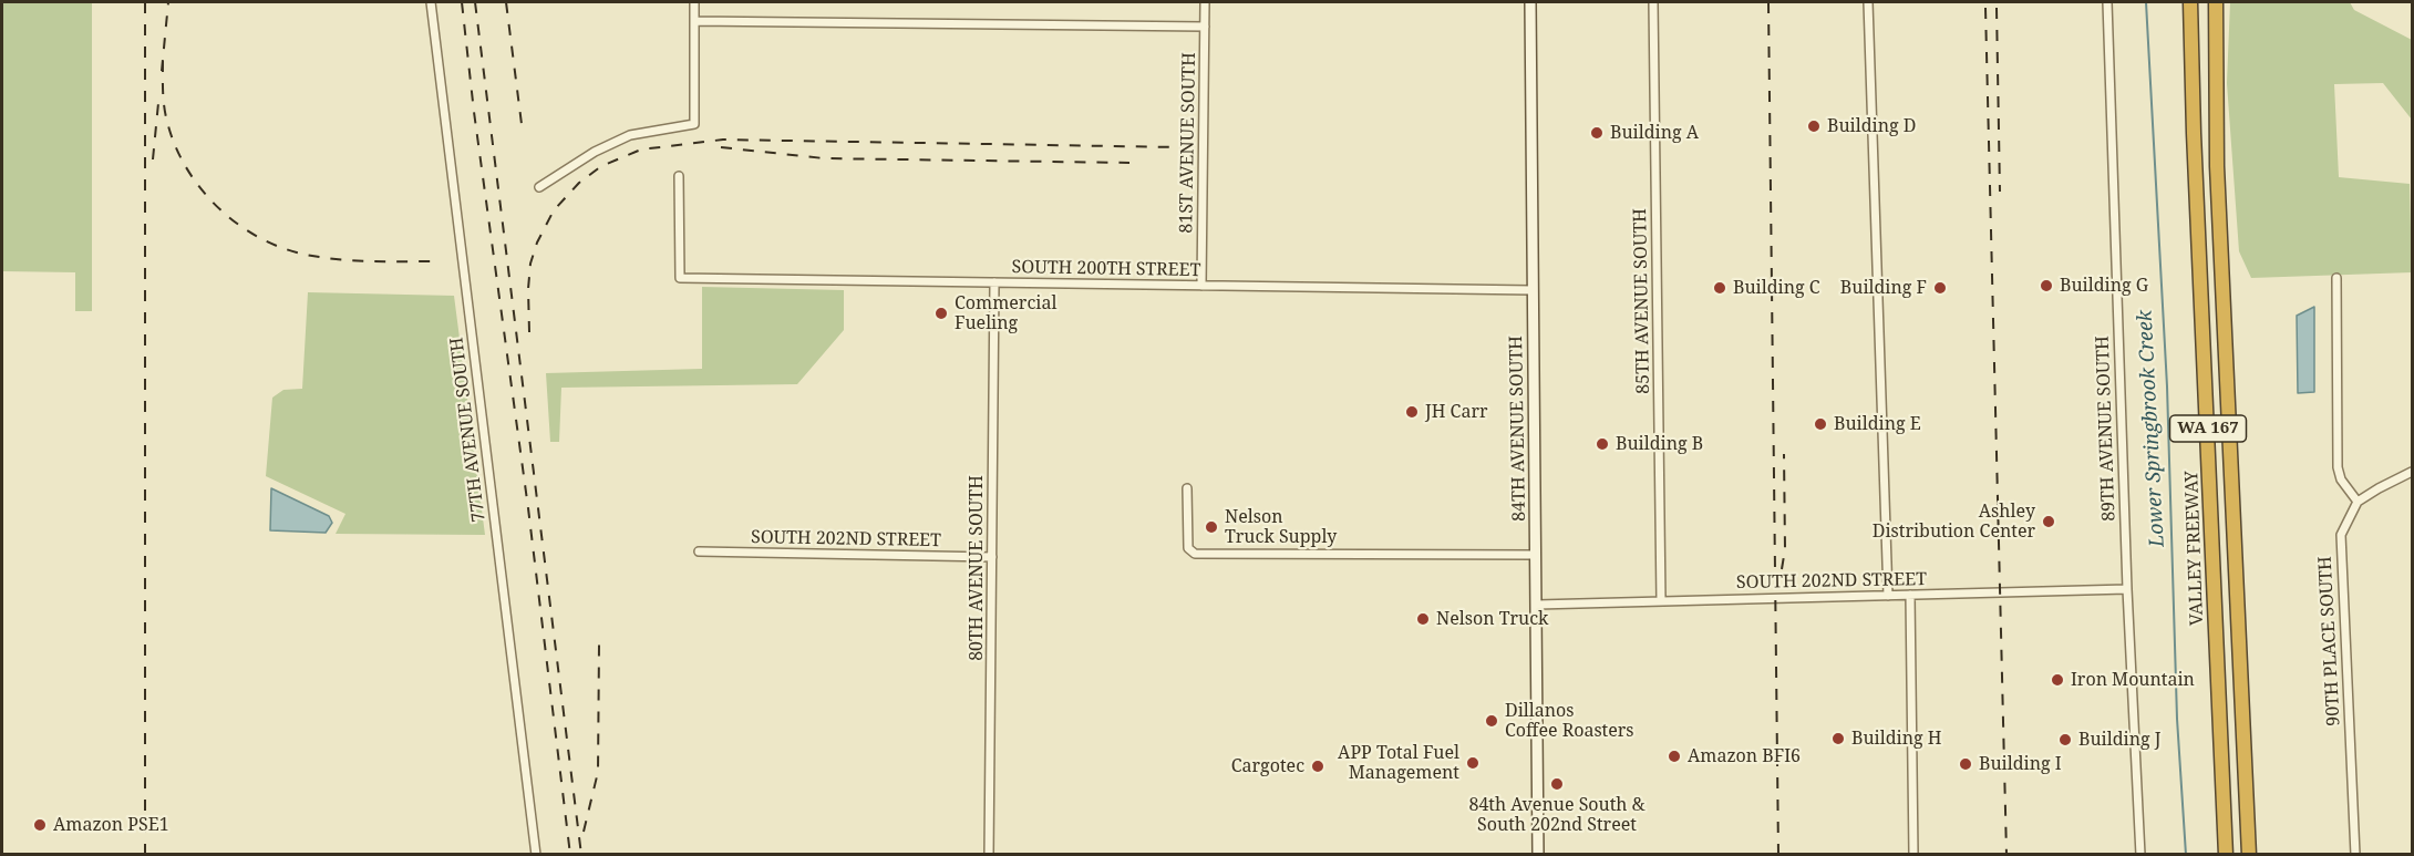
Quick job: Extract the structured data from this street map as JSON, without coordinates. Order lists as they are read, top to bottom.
{
  "streets": {
    "highway": ["WA 167", "VALLEY FREEWAY"],
    "main road": ["84TH AVENUE SOUTH"],
    "street": [
      "81ST AVENUE SOUTH",
      "SOUTH 200TH STREET",
      "85TH AVENUE SOUTH",
      "89TH AVENUE SOUTH",
      "77TH AVENUE SOUTH",
      "SOUTH 202ND STREET",
      "80TH AVENUE SOUTH",
      "90TH PLACE SOUTH"
    ]
  },
  "crossings": [
    ["81ST AVENUE SOUTH", "SOUTH 200TH STREET"],
    ["SOUTH 200TH STREET", "84TH AVENUE SOUTH"],
    ["SOUTH 200TH STREET", "80TH AVENUE SOUTH"],
    ["85TH AVENUE SOUTH", "SOUTH 202ND STREET"],
    ["84TH AVENUE SOUTH", "SOUTH 202ND STREET"],
    ["89TH AVENUE SOUTH", "SOUTH 202ND STREET"],
    ["SOUTH 202ND STREET", "80TH AVENUE SOUTH"]
  ],
  "water": ["Lower Springbrook Creek"],
  "places": [
    "Building D",
    "Building A",
    "Building G",
    "Building C",
    "Building F",
    "Commercial Fueling",
    "JH Carr",
    "Building E",
    "Building B",
    "Ashley Distribution Center",
    "Nelson Truck Supply",
    "Nelson Truck",
    "Iron Mountain",
    "Dillanos Coffee Roasters",
    "Building H",
    "Building J",
    "Amazon BFI6",
    "APP Total Fuel Management",
    "Building I",
    "Cargotec",
    "84th Avenue South & South 202nd Street",
    "Amazon PSE1"
  ]
}
